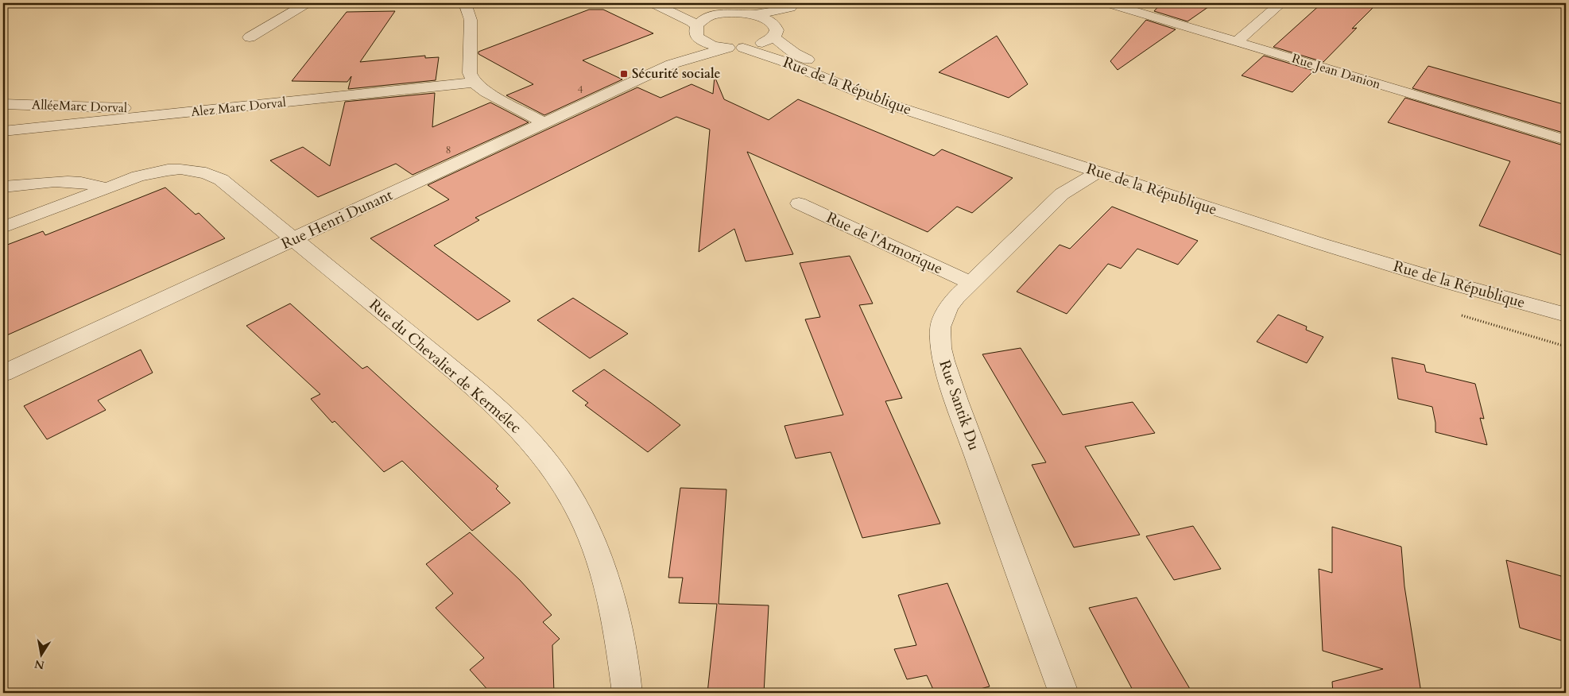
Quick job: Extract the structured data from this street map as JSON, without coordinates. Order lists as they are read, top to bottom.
{
  "streets": {
    "street": [
      "Rue Jean Danion",
      "Rue de la République",
      "AlléeMarc Dorval",
      "Alez Marc Dorval",
      "Rue Henri Dunant",
      "Rue de l'Armorique",
      "Rue du Chevalier de Kermélec",
      "Rue Santik Du"
    ]
  },
  "crossings": [
    ["Rue de la République", "Rue Henri Dunant"],
    ["Rue de la République", "Rue Santik Du"],
    ["AlléeMarc Dorval", "Alez Marc Dorval"],
    ["Rue Henri Dunant", "Rue du Chevalier de Kermélec"],
    ["Rue de l'Armorique", "Rue Santik Du"]
  ],
  "places": {
    "transit": ["Sécurité sociale"]
  },
  "house_numbers": ["4", "8"],
  "north": "bottom"
}
